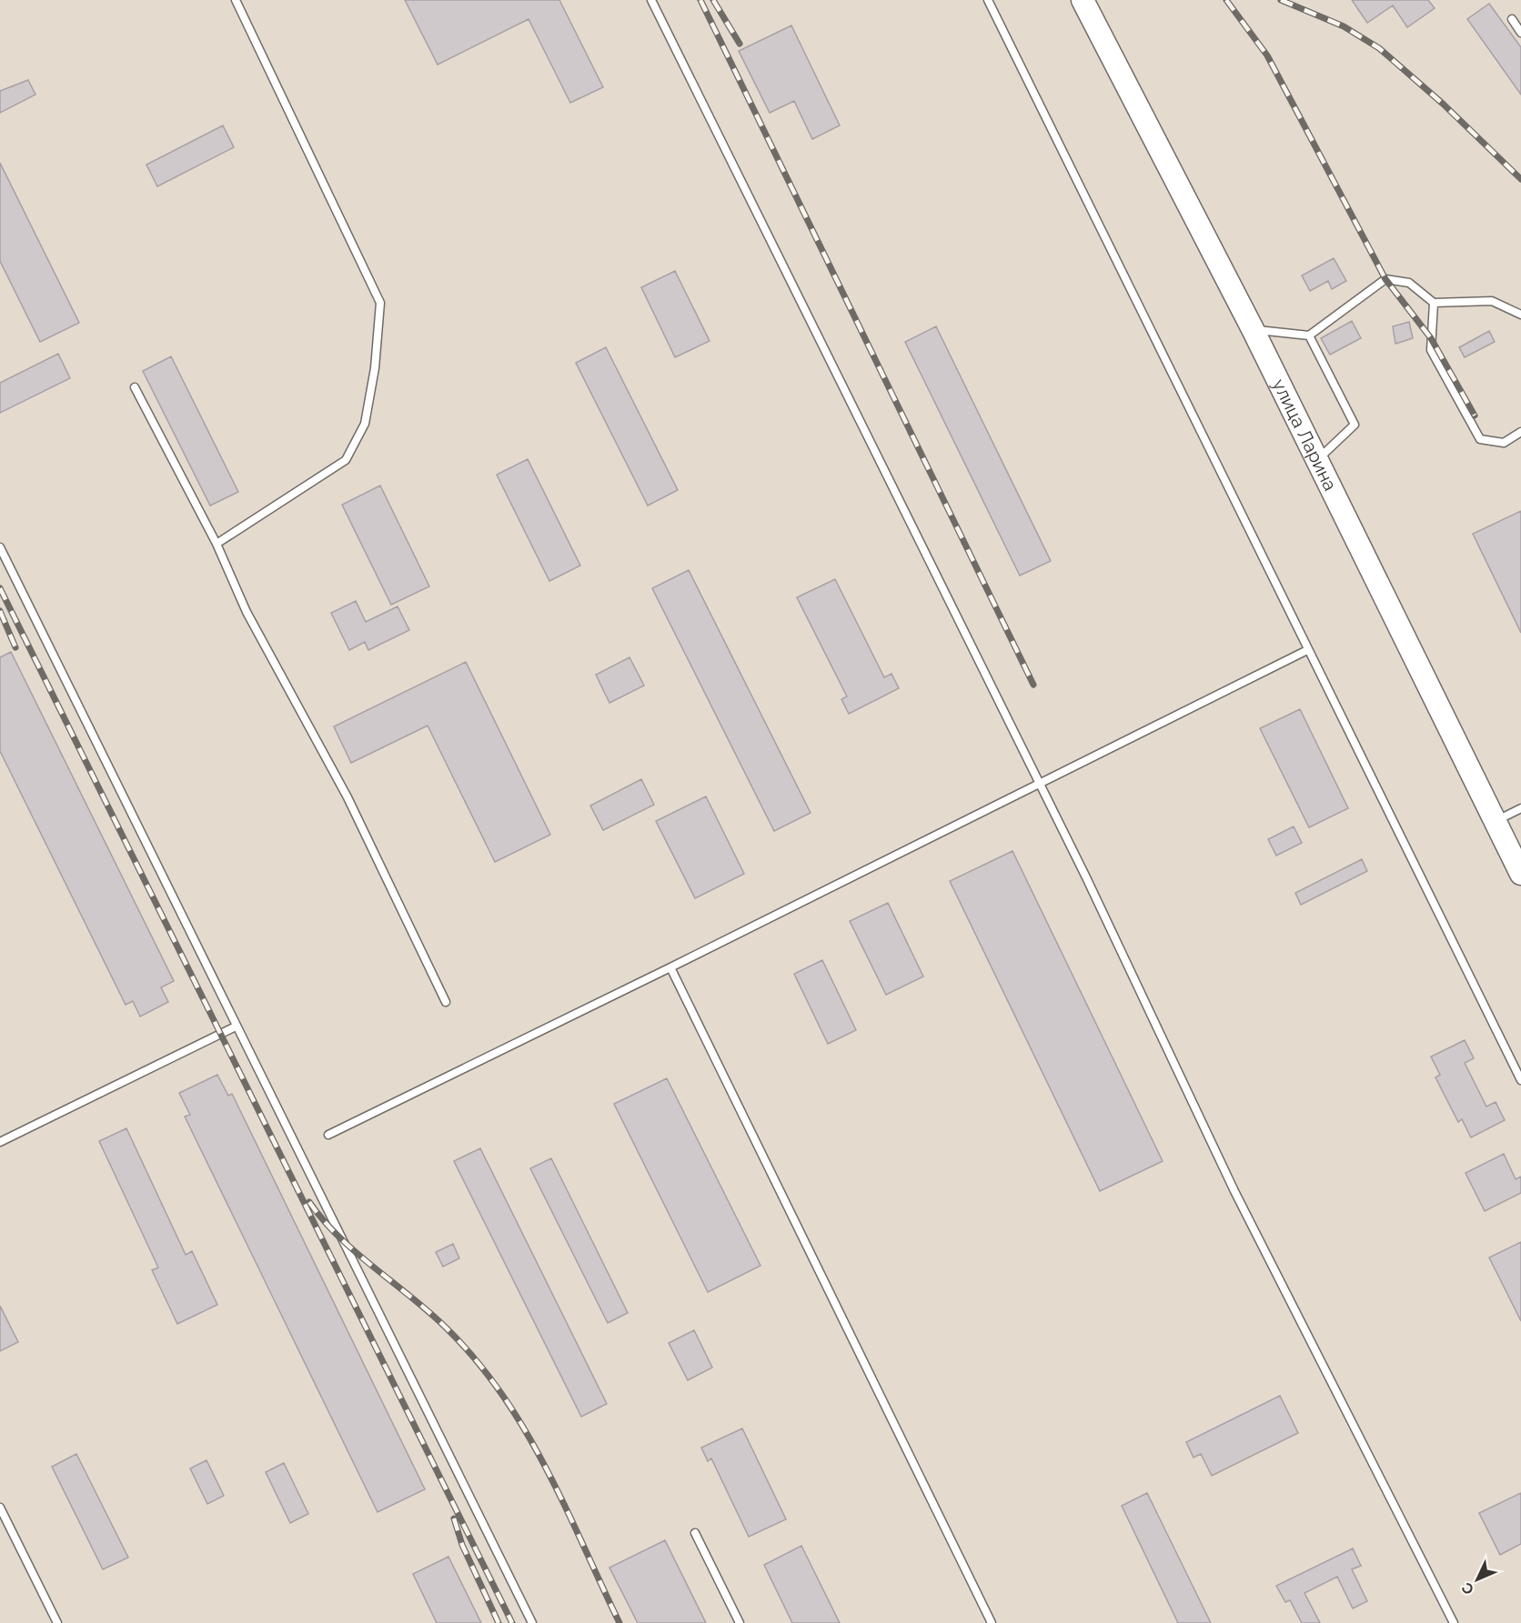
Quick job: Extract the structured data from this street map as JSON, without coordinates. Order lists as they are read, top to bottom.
{
  "streets": {
    "street": ["улица Ларина"]
  },
  "north": "bottom left"
}
